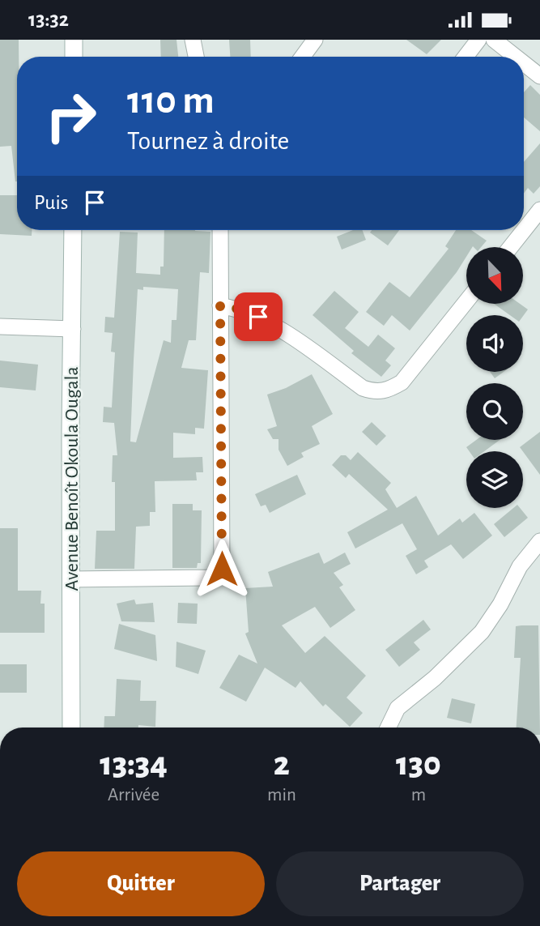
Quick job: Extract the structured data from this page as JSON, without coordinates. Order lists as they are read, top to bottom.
{
  "streets": {
    "street": ["Avenue Benoît Okoula Ougala"]
  },
  "north": "bottom right",
  "page": {
    "status": "13:32",
    "turn": ["110 m", "Tournez à droite"],
    "then": "Puis",
    "eta": [
      "13:34",
      "Arrivée",
      "2",
      "min",
      "130",
      "m"
    ],
    "buttons": ["Quitter", "Partager"]
  }
}
